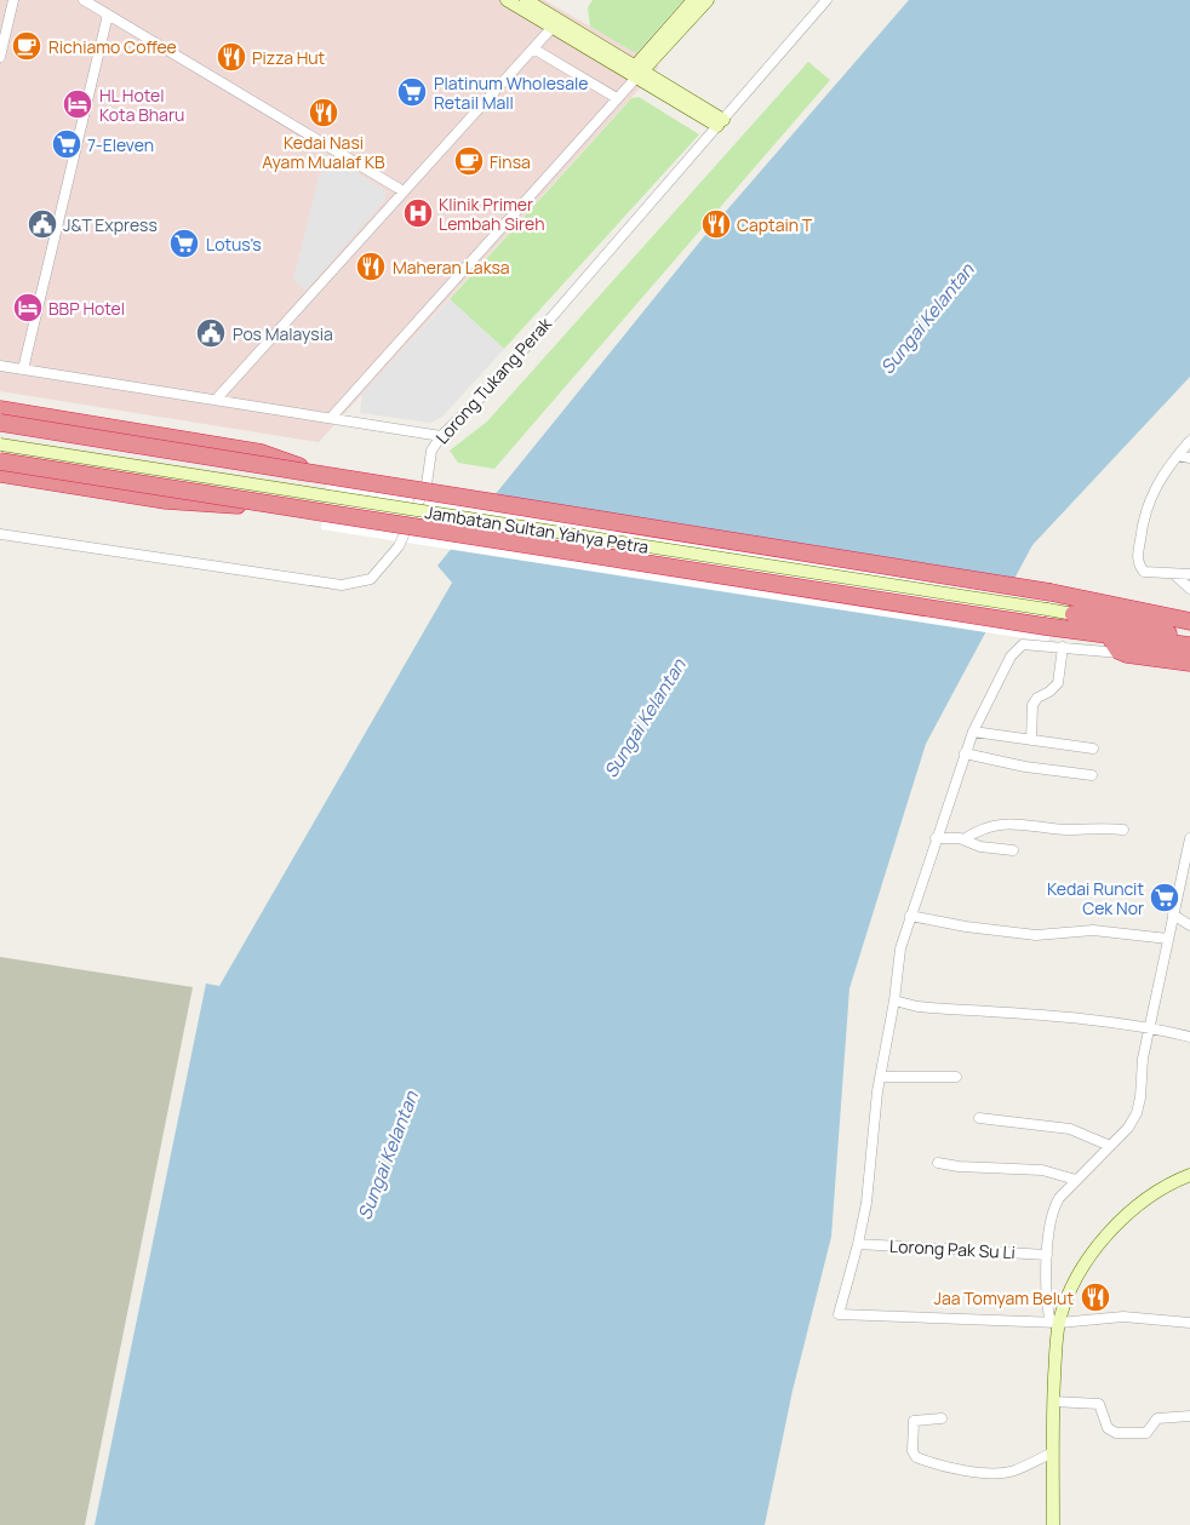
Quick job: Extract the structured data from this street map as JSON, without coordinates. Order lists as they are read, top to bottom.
{
  "streets": {
    "highway": ["Jambatan Sultan Yahya Petra"],
    "street": ["Lorong Tukang Perak", "Lorong Pak Su Li"]
  },
  "water": ["Sungai Kelantan"],
  "places": {
    "cafe": ["Richiamo Coffee", "Finsa"],
    "restaurant": [
      "Pizza Hut",
      "Kedai Nasi Ayam Mualaf KB",
      "Captain T",
      "Maheran Laksa",
      "Jaa Tomyam Belut"
    ],
    "supermarket": [
      "Platinum Wholesale Retail Mall",
      "7-Eleven",
      "Lotus's",
      "Kedai Runcit Cek Nor"
    ],
    "hotel": ["HL Hotel Kota Bharu", "BBP Hotel"],
    "hospital": ["Klinik Primer Lembah Sireh"],
    "public building": ["J&T Express", "Pos Malaysia"]
  }
}
